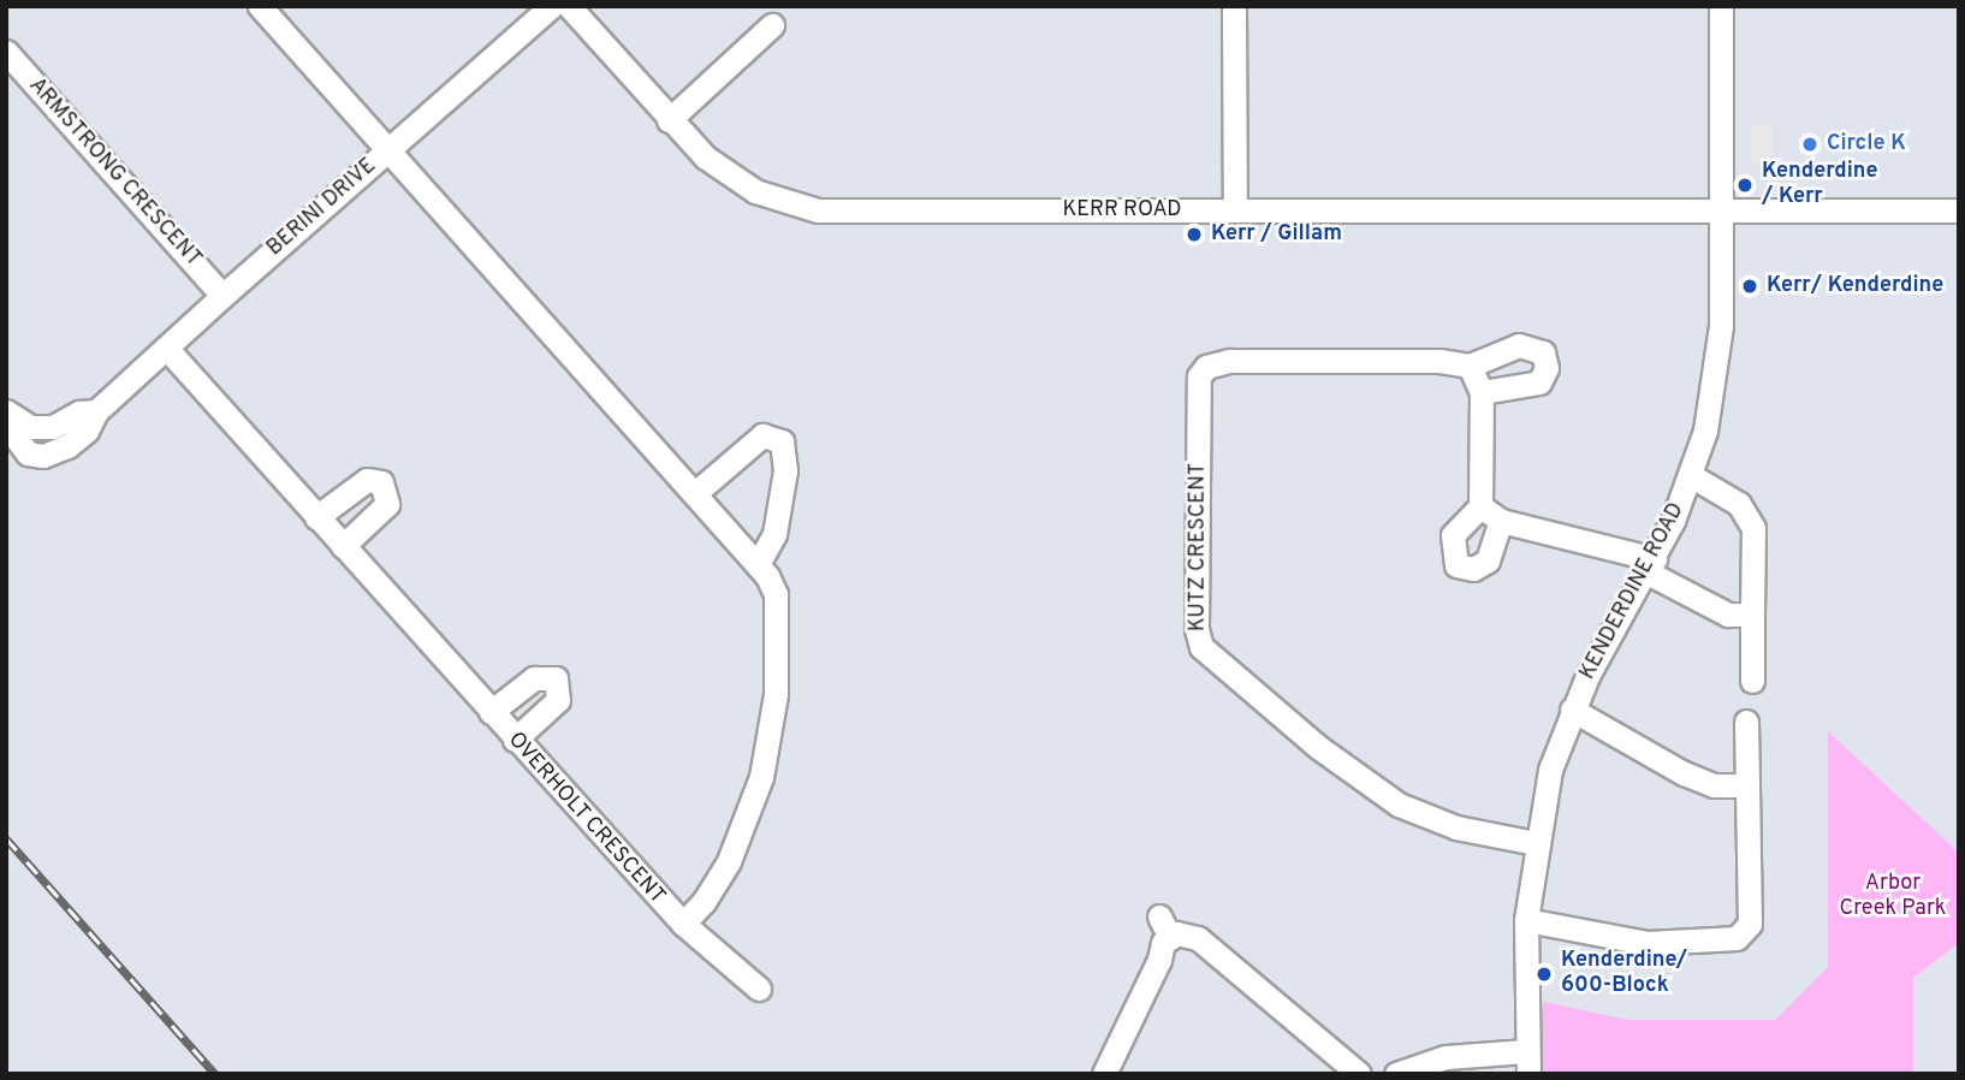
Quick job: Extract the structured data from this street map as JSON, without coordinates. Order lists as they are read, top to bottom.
{
  "streets": {
    "street": [
      "ARMSTRONG CRESCENT",
      "BERINI DRIVE",
      "KERR ROAD",
      "KUTZ CRESCENT",
      "KENDERDINE ROAD",
      "OVERHOLT CRESCENT"
    ]
  },
  "crossings": [
    ["ARMSTRONG CRESCENT", "BERINI DRIVE"],
    ["BERINI DRIVE", "OVERHOLT CRESCENT"],
    ["KERR ROAD", "KENDERDINE ROAD"],
    ["KUTZ CRESCENT", "KENDERDINE ROAD"]
  ],
  "parks": ["Arbor Creek Park"],
  "places": [
    "Circle K",
    "Kenderdine / Kerr",
    "Kerr / Gillam",
    "Kerr/ Kenderdine",
    "Kenderdine/ 600-Block"
  ]
}
